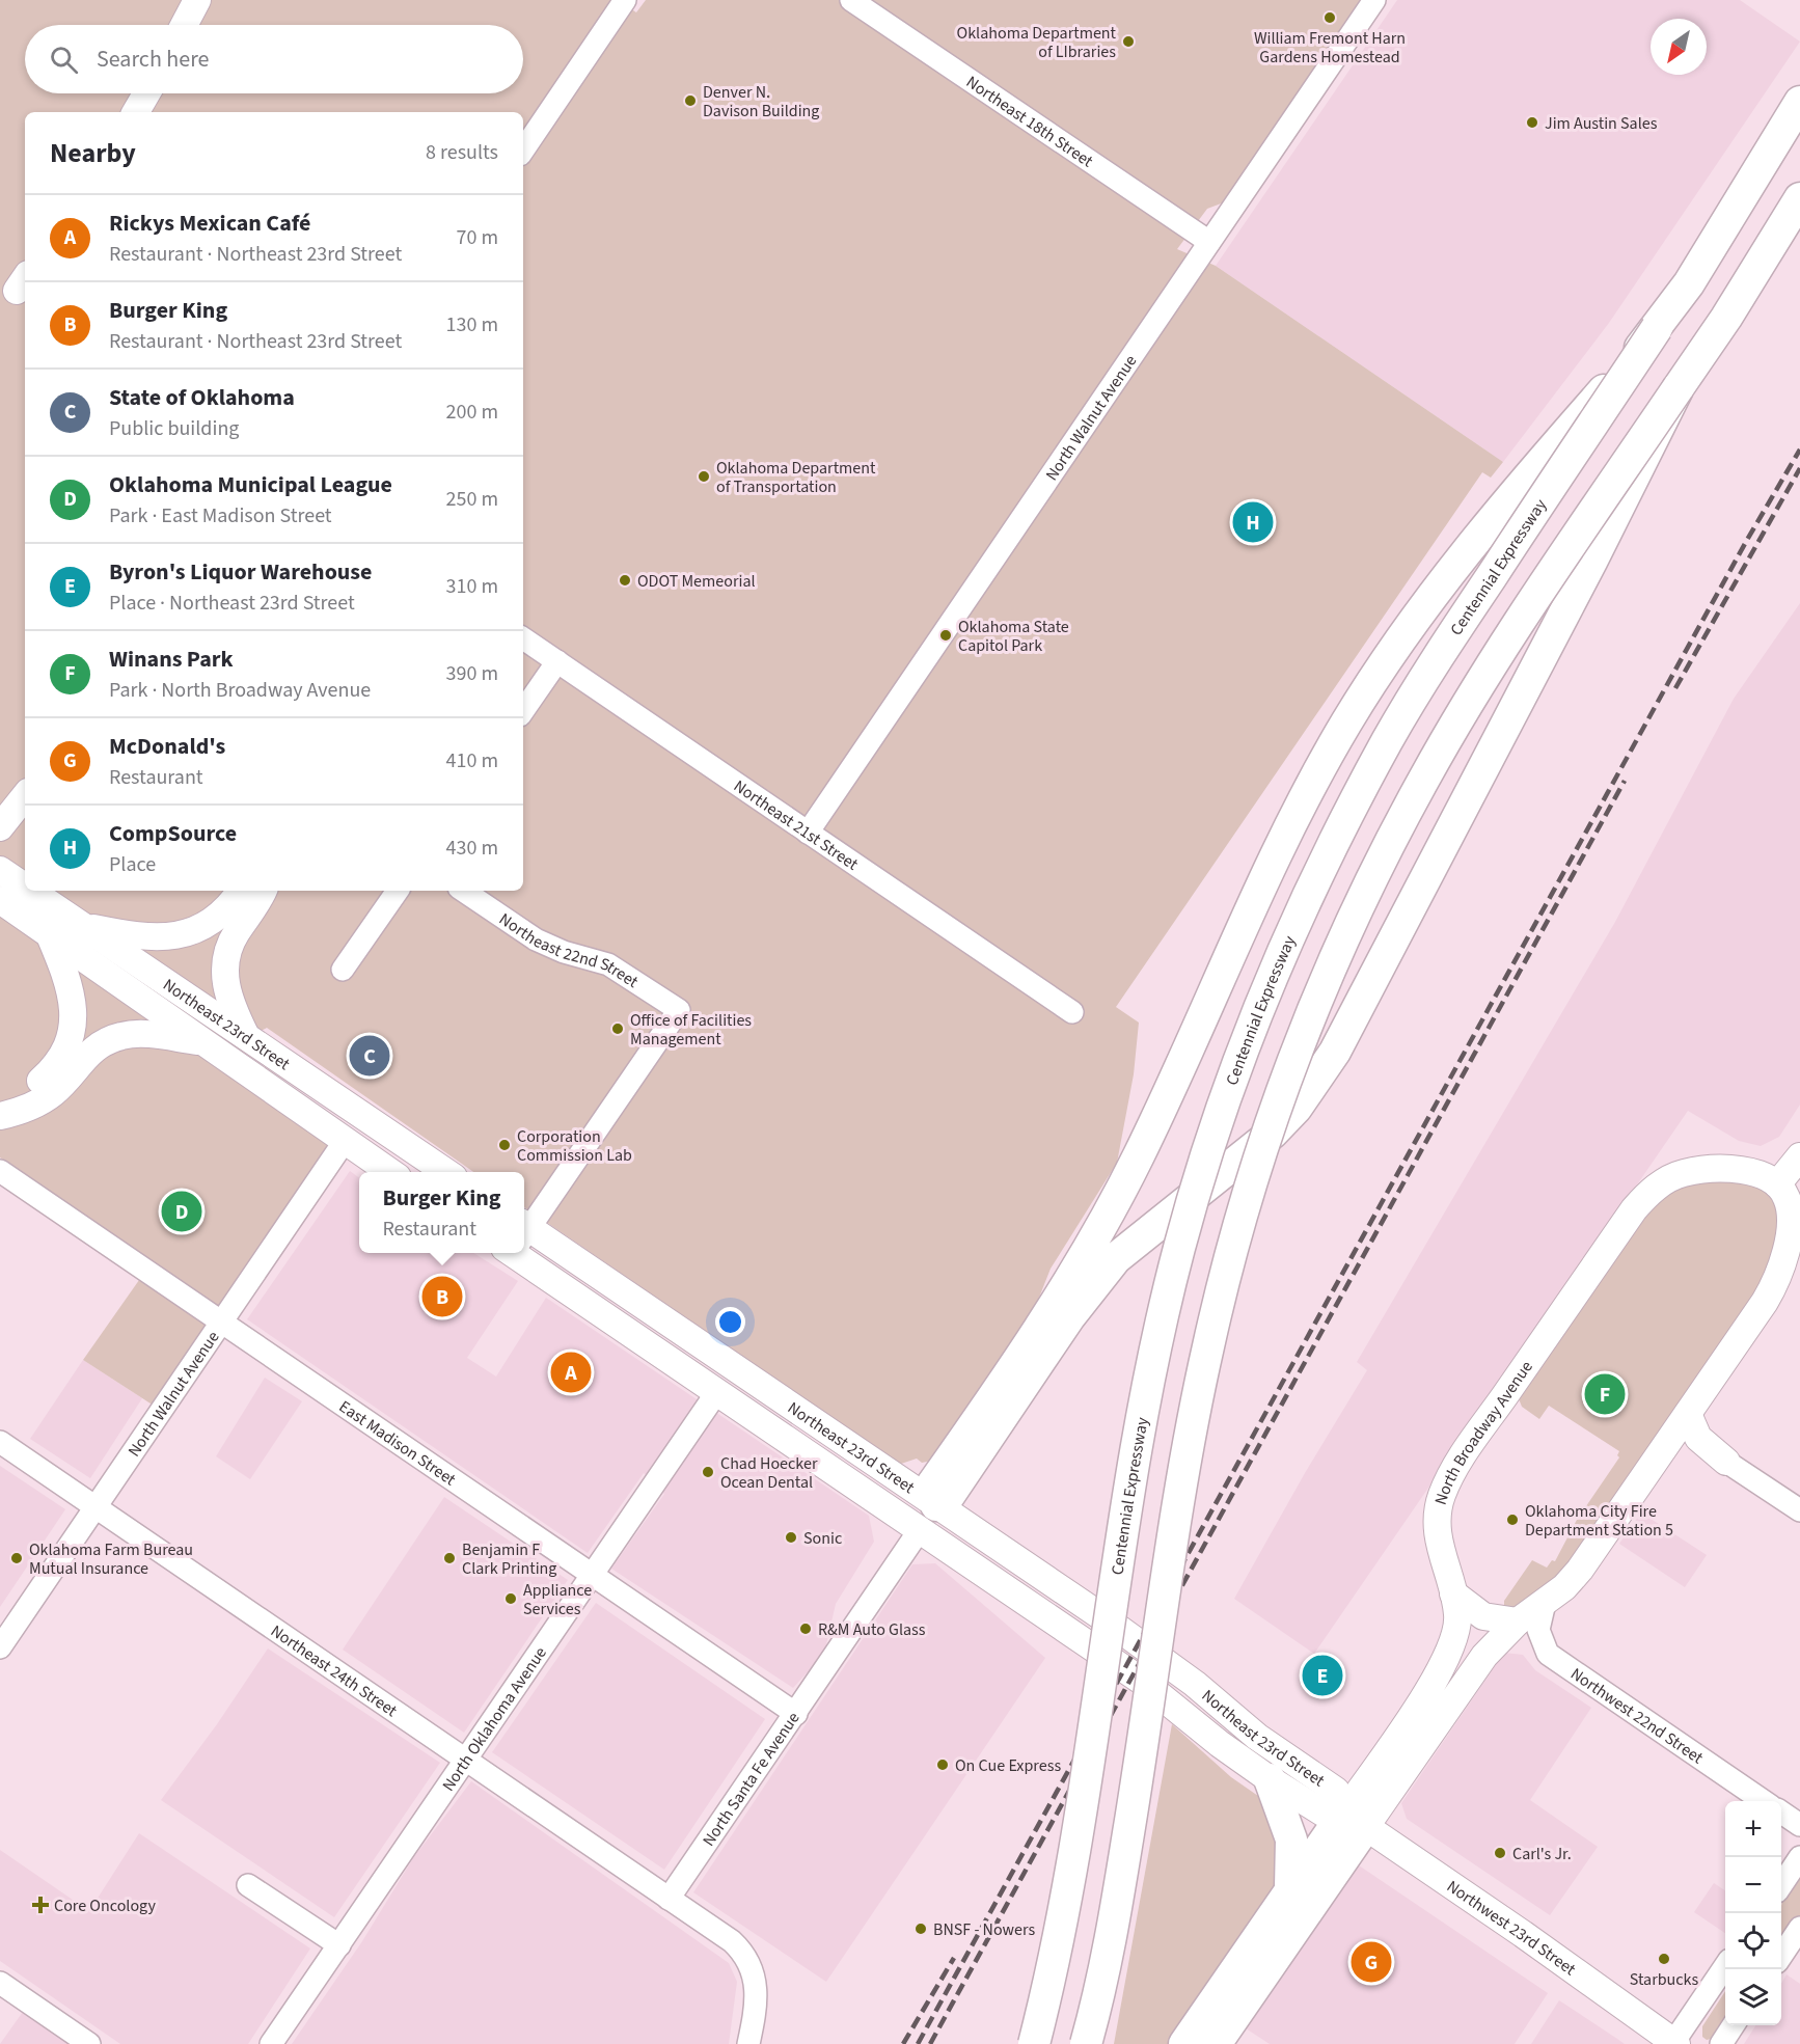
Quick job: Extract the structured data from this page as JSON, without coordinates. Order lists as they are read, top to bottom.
{
  "streets": {
    "highway": ["Centennial Expressway"],
    "main road": [
      "Northeast 23rd Street",
      "North Broadway Avenue",
      "North Santa Fe Avenue",
      "Northwest 23rd Street"
    ],
    "street": [
      "Northeast 18th Street",
      "North Walnut Avenue",
      "Northeast 21st Street",
      "Northeast 22nd Street",
      "East Madison Street",
      "Northeast 24th Street",
      "Northwest 22nd Street",
      "North Oklahoma Avenue"
    ]
  },
  "crossings": [
    ["Northeast 18th Street", "North Walnut Avenue"],
    ["North Walnut Avenue", "Northeast 21st Street"],
    ["North Walnut Avenue", "Northeast 23rd Street"],
    ["North Walnut Avenue", "East Madison Street"],
    ["North Walnut Avenue", "Northeast 24th Street"],
    ["Northeast 23rd Street", "North Broadway Avenue"],
    ["Northeast 23rd Street", "North Oklahoma Avenue"],
    ["Northeast 23rd Street", "North Santa Fe Avenue"],
    ["Northeast 23rd Street", "Northwest 23rd Street"],
    ["North Broadway Avenue", "Northwest 23rd Street"],
    ["East Madison Street", "North Oklahoma Avenue"],
    ["East Madison Street", "North Santa Fe Avenue"],
    ["Northeast 24th Street", "North Oklahoma Avenue"],
    ["Northeast 24th Street", "North Santa Fe Avenue"]
  ],
  "places": {
    "other": [
      "William Fremont Harn Gardens Homestead",
      "Oklahoma Department of LIbraries",
      "Denver N. Davison Building",
      "Jim Austin Sales",
      "Oklahoma Department of Transportation",
      "ODOT Memeorial",
      "Oklahoma State Capitol Park",
      "Office of Facilities Management",
      "Corporation Commission Lab",
      "Chad Hoecker Ocean Dental",
      "Oklahoma City Fire Department Station 5",
      "Sonic",
      "Oklahoma Farm Bureau Mutual Insurance",
      "Benjamin F Clark Printing",
      "Appliance Services",
      "R&M Auto Glass",
      "On Cue Express",
      "Carl's Jr.",
      "BNSF - Nowers",
      "Starbucks"
    ],
    "health": ["Core Oncology"]
  },
  "north": "bottom left",
  "page": {
    "search": "Search here",
    "heading": ["Nearby", "8 results"],
    "list": [
      {
        "mark": "A",
        "name": "Rickys Mexican Café",
        "note": "Restaurant · Northeast 23rd Street",
        "value": "70 m"
      },
      {
        "mark": "B",
        "name": "Burger King",
        "note": "Restaurant · Northeast 23rd Street",
        "value": "130 m"
      },
      {
        "mark": "C",
        "name": "State of Oklahoma",
        "note": "Public building",
        "value": "200 m"
      },
      {
        "mark": "D",
        "name": "Oklahoma Municipal League",
        "note": "Park · East Madison Street",
        "value": "250 m"
      },
      {
        "mark": "E",
        "name": "Byron's Liquor Warehouse",
        "note": "Place · Northeast 23rd Street",
        "value": "310 m"
      },
      {
        "mark": "F",
        "name": "Winans Park",
        "note": "Park · North Broadway Avenue",
        "value": "390 m"
      },
      {
        "mark": "G",
        "name": "McDonald's",
        "note": "Restaurant",
        "value": "410 m"
      },
      {
        "mark": "H",
        "name": "CompSource",
        "note": "Place",
        "value": "430 m"
      }
    ],
    "pins": [
      "H",
      "C",
      "D",
      "B",
      "A",
      "F",
      "E",
      "G"
    ],
    "popup": ["Burger King", "Restaurant"],
    "map_buttons": ["+", "−"]
  }
}
